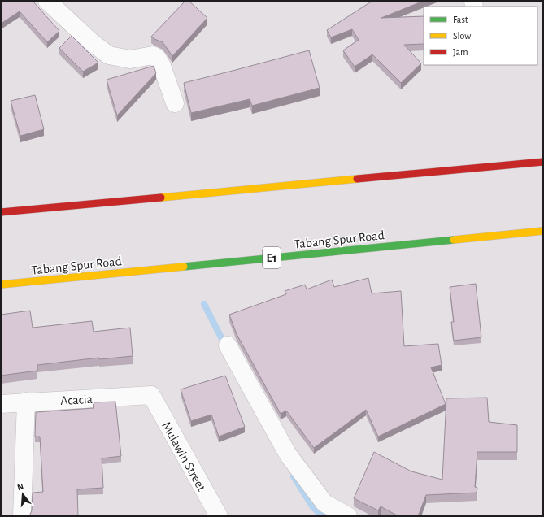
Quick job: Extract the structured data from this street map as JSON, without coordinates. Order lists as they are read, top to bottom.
{
  "streets": {
    "highway": ["Tabang Spur Road", "E1"],
    "street": ["Acacia", "Mulawin Street"]
  },
  "crossings": [
    ["Acacia", "Mulawin Street"]
  ],
  "legend": ["Fast", "Slow", "Jam"],
  "north": "top"
}
